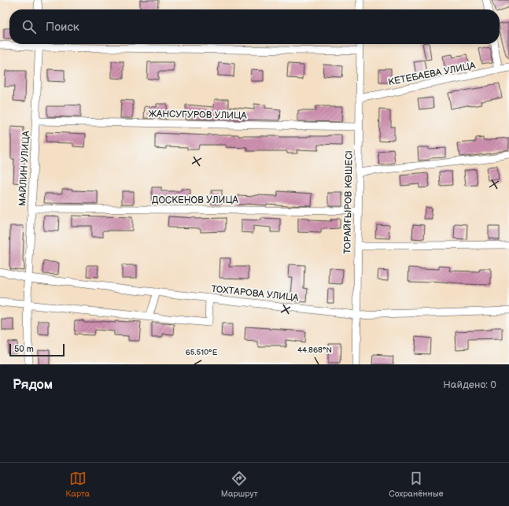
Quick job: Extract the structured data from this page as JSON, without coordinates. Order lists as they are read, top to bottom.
{
  "streets": {
    "street": [
      "КЕТЕБАЕВА УЛИЦА",
      "ЖАНСУГУРОВ УЛИЦА",
      "МАЙЛИН УЛИЦА",
      "ДОСКЕНОВ УЛИЦА",
      "ТОРАЙҒЫРОВ КӨШЕСІ",
      "ТОХТАРОВА УЛИЦА"
    ]
  },
  "crossings": [
    ["КЕТЕБАЕВА УЛИЦА", "ТОРАЙҒЫРОВ КӨШЕСІ"],
    ["ЖАНСУГУРОВ УЛИЦА", "МАЙЛИН УЛИЦА"],
    ["ЖАНСУГУРОВ УЛИЦА", "ТОРАЙҒЫРОВ КӨШЕСІ"],
    ["МАЙЛИН УЛИЦА", "ДОСКЕНОВ УЛИЦА"],
    ["МАЙЛИН УЛИЦА", "ТОХТАРОВА УЛИЦА"],
    ["ДОСКЕНОВ УЛИЦА", "ТОРАЙҒЫРОВ КӨШЕСІ"],
    ["ТОРАЙҒЫРОВ КӨШЕСІ", "ТОХТАРОВА УЛИЦА"]
  ],
  "scale_bar": "50 m",
  "page": {
    "search": "Поиск",
    "scale": "50 m",
    "heading": ["Рядом", "Найдено: 0"],
    "nav": ["Карта", "Маршрут", "Сохранённые"]
  },
  "coordinates": ["44.868°N", "65.510°E"]
}
